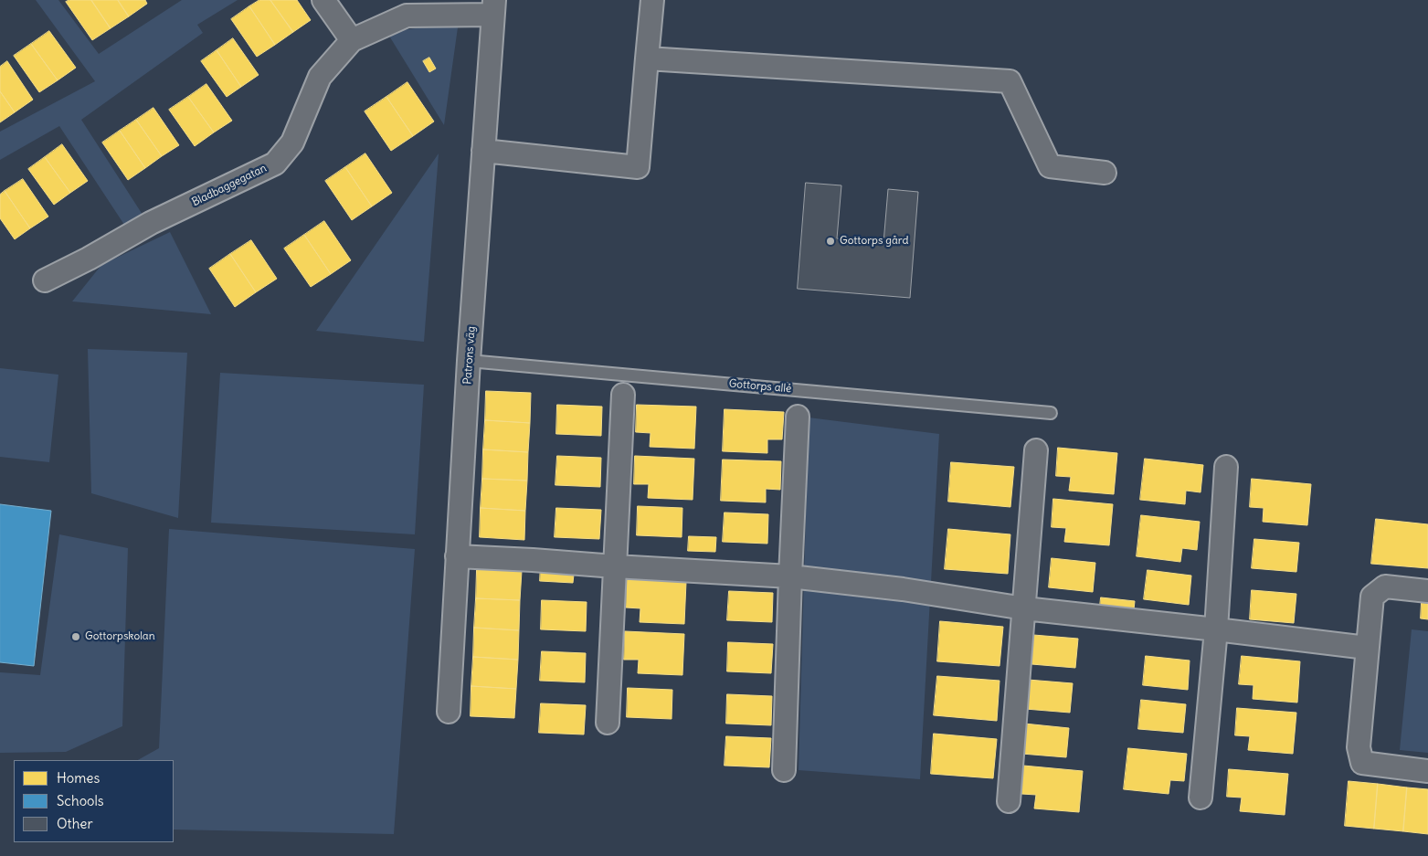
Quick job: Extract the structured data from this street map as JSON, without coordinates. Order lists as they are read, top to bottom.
{
  "streets": {
    "street": ["Bladbaggegatan", "Patrons väg"],
    "lane": ["Gottorps allé"]
  },
  "crossings": [
    ["Bladbaggegatan", "Patrons väg"],
    ["Patrons väg", "Gottorps allé"]
  ],
  "places": ["Gottorps gård", "Gottorpskolan"],
  "legend": ["Homes", "Schools", "Other"]
}
